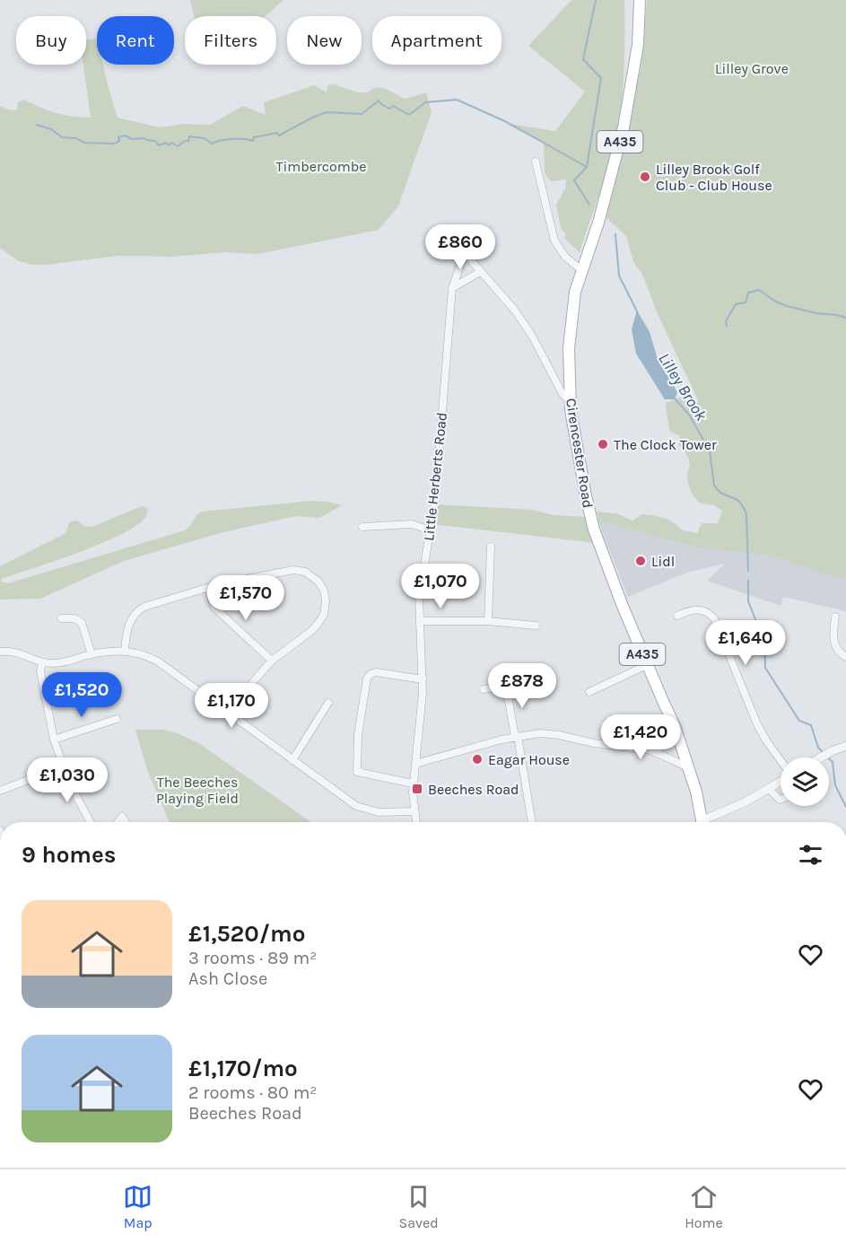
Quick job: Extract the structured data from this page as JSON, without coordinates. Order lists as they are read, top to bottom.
{
  "streets": {
    "main road": ["A435", "Cirencester Road"],
    "street": ["Little Herberts Road"]
  },
  "water": ["Lilley Brook"],
  "parks": ["Lilley Grove", "Timbercombe", "The Beeches Playing Field"],
  "places": {
    "other": [
      "Lilley Brook Golf Club - Club House",
      "The Clock Tower",
      "Lidl",
      "Eagar House"
    ],
    "transit": ["Beeches Road"]
  },
  "page": {
    "chip": [
      "Buy",
      "Rent",
      "Filters",
      "New",
      "Apartment"
    ],
    "price": [
      "£860",
      "£1,070",
      "£1,570",
      "£1,640",
      "£878",
      "£1,520",
      "£1,170",
      "£1,420",
      "£1,030"
    ],
    "heading": "9 homes",
    "list": [
      {
        "name": "£1,520/mo",
        "note": "3 rooms · 89 m² · Ash Close"
      },
      {
        "name": "£1,170/mo",
        "note": "2 rooms · 80 m² · Beeches Road"
      }
    ],
    "tabs": ["Map", "Saved", "Home"]
  }
}
